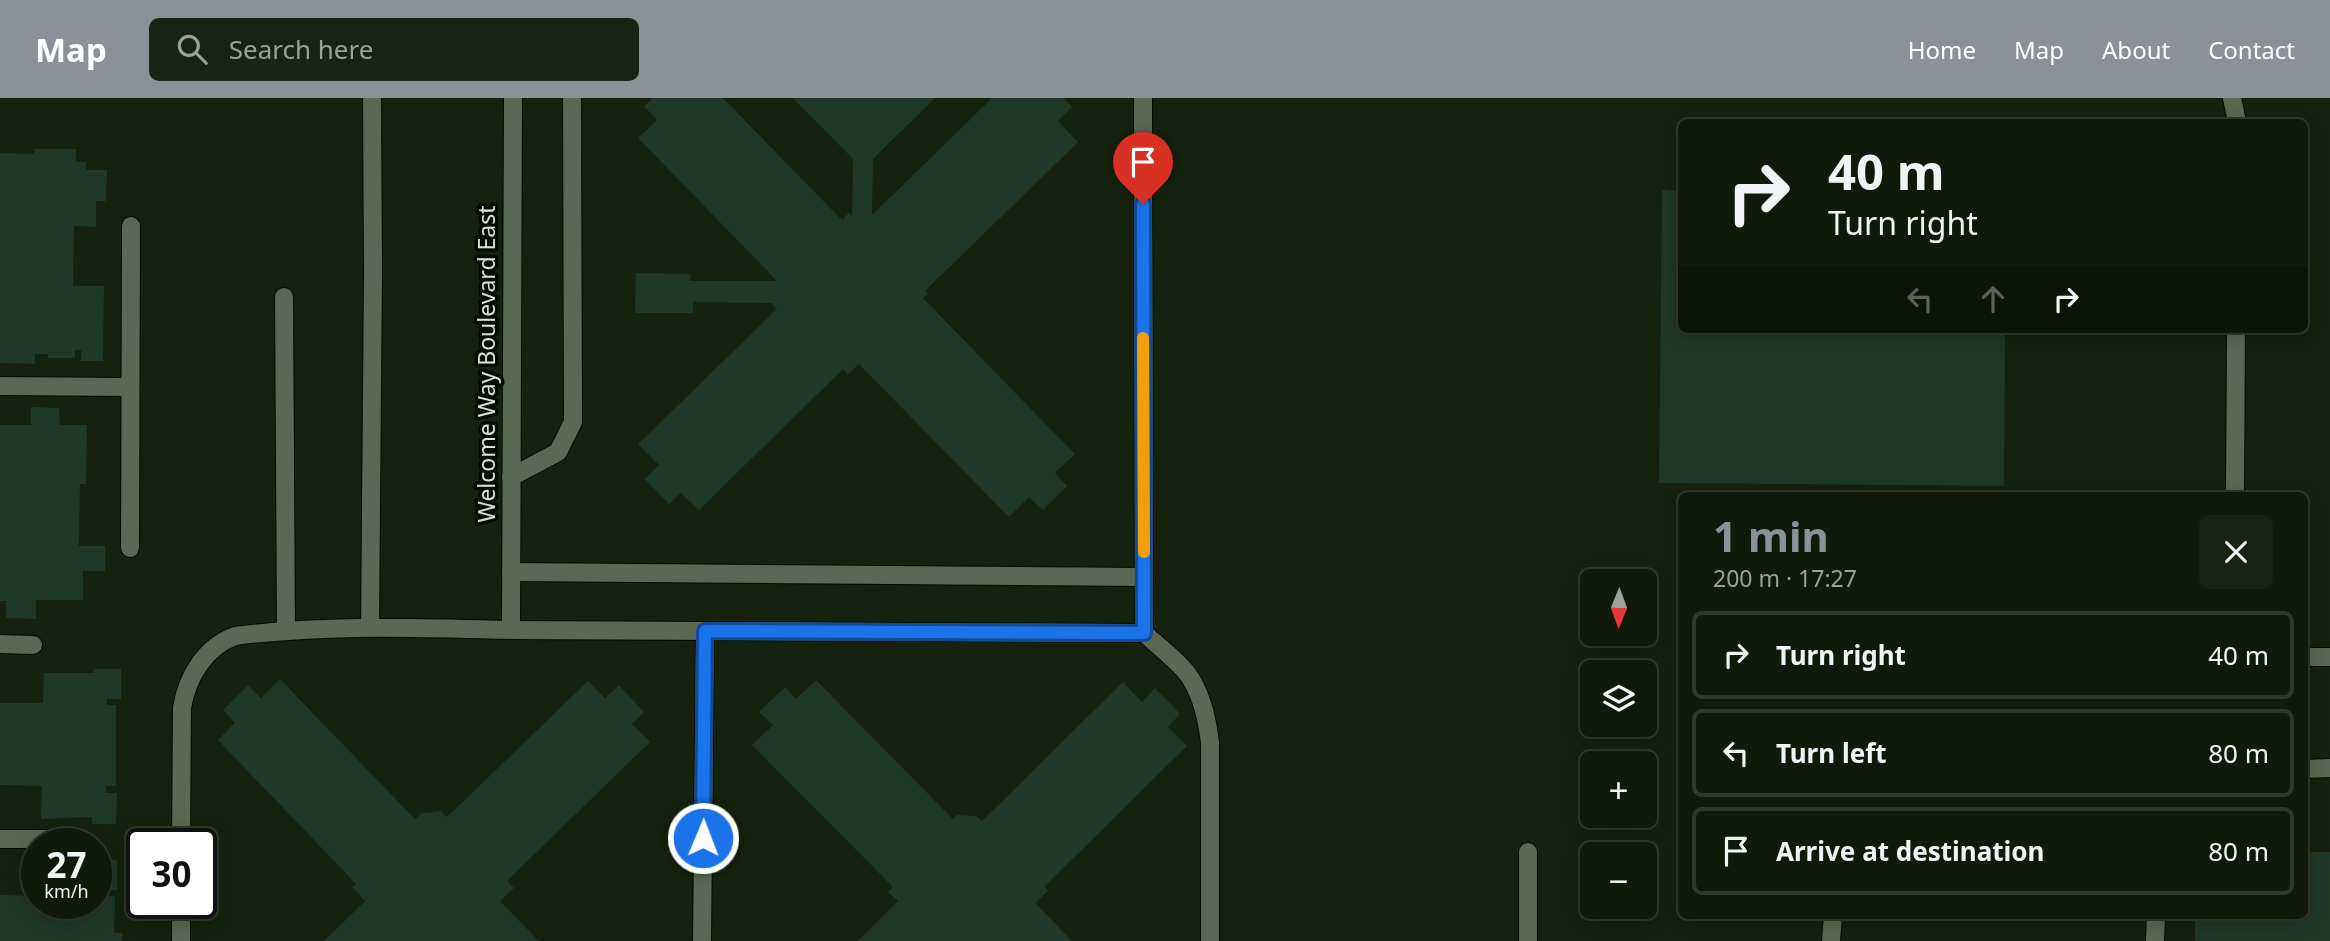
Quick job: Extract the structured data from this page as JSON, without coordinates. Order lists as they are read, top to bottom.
{
  "streets": {
    "street": ["Welcome Way Boulevard East"]
  },
  "north": "bottom",
  "page": {
    "header": "Map",
    "search": "Search here",
    "nav": [
      "Home",
      "Map",
      "About",
      "Contact"
    ],
    "turn": ["40 m", "Turn right"],
    "heading": ["1 min", "200 m · 17:27"],
    "map_buttons": ["+", "−"],
    "list": [
      {
        "name": "Turn right",
        "value": "40 m"
      },
      {
        "name": "Turn left",
        "value": "80 m"
      },
      {
        "name": "Arrive at destination",
        "value": "80 m"
      }
    ],
    "speed": "27 km/h",
    "limit": "30"
  }
}
